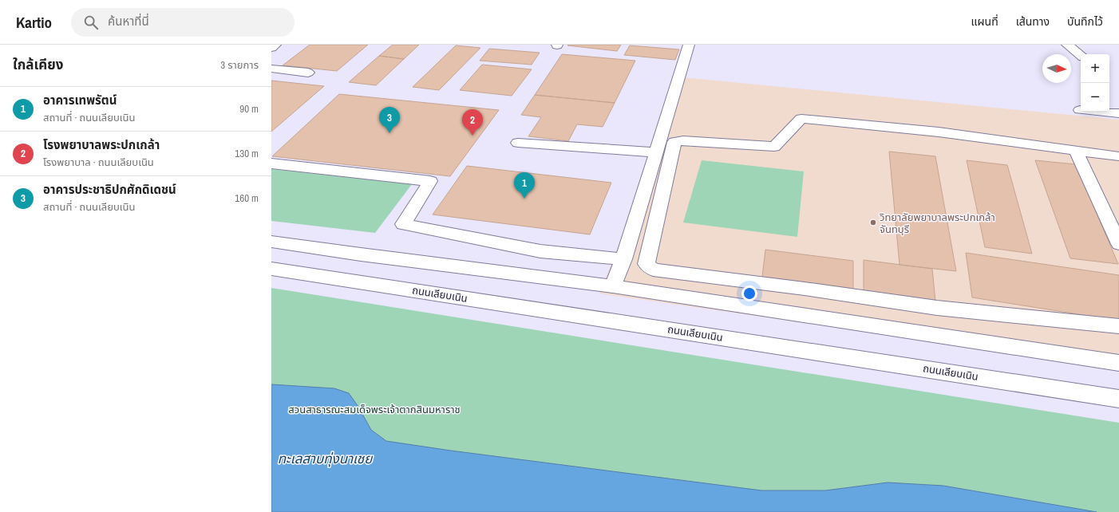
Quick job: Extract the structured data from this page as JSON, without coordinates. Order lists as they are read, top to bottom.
{
  "streets": {
    "main road": ["ถนนเลียบเนิน"]
  },
  "water": ["ทะเลสาบทุ่งนาเชย"],
  "parks": ["สวนสาธารณะสมเด็จพระเจ้าตากสินมหาราช"],
  "places": ["วิทยาลัยพยาบาลพระปกเกล้า จันทบุรี"],
  "north": "right",
  "page": {
    "header": "Kartio",
    "search": "ค้นหาที่นี่",
    "nav": ["แผนที่", "เส้นทาง", "บันทึกไว้"],
    "heading": ["ใกล้เคียง", "3 รายการ"],
    "map_buttons": ["+", "−"],
    "list": [
      {
        "mark": "1",
        "name": "อาคารเทพรัตน์",
        "note": "สถานที่ · ถนนเลียบเนิน",
        "value": "90 m"
      },
      {
        "mark": "2",
        "name": "โรงพยาบาลพระปกเกล้า",
        "note": "โรงพยาบาล · ถนนเลียบเนิน",
        "value": "130 m"
      },
      {
        "mark": "3",
        "name": "อาคารประชาธิปกศักดิเดชน์",
        "note": "สถานที่ · ถนนเลียบเนิน",
        "value": "160 m"
      }
    ],
    "pins": ["3", "2", "1"]
  }
}
